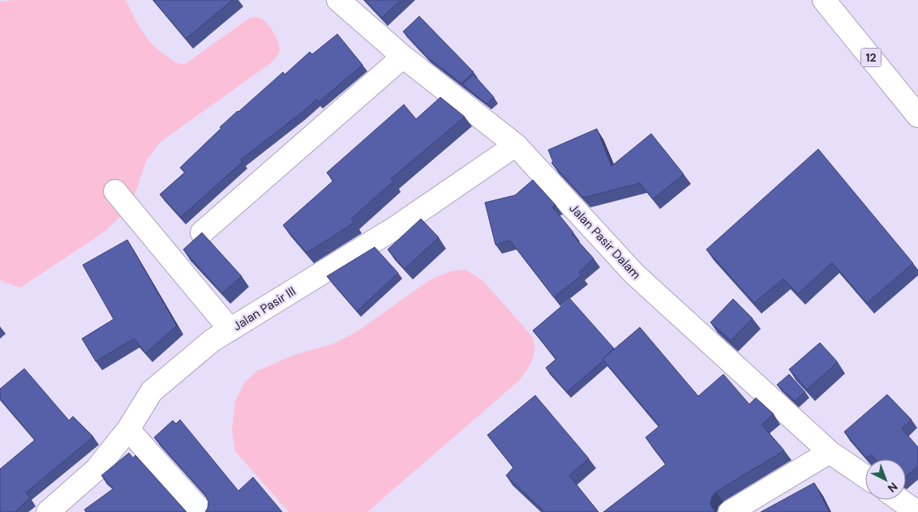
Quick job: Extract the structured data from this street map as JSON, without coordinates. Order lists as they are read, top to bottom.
{
  "streets": {
    "main road": ["12", "Jalan Pasir Dalam", "Jalan Pasir III"]
  },
  "crossings": [
    ["Jalan Pasir Dalam", "Jalan Pasir III"]
  ],
  "north": "bottom right"
}
